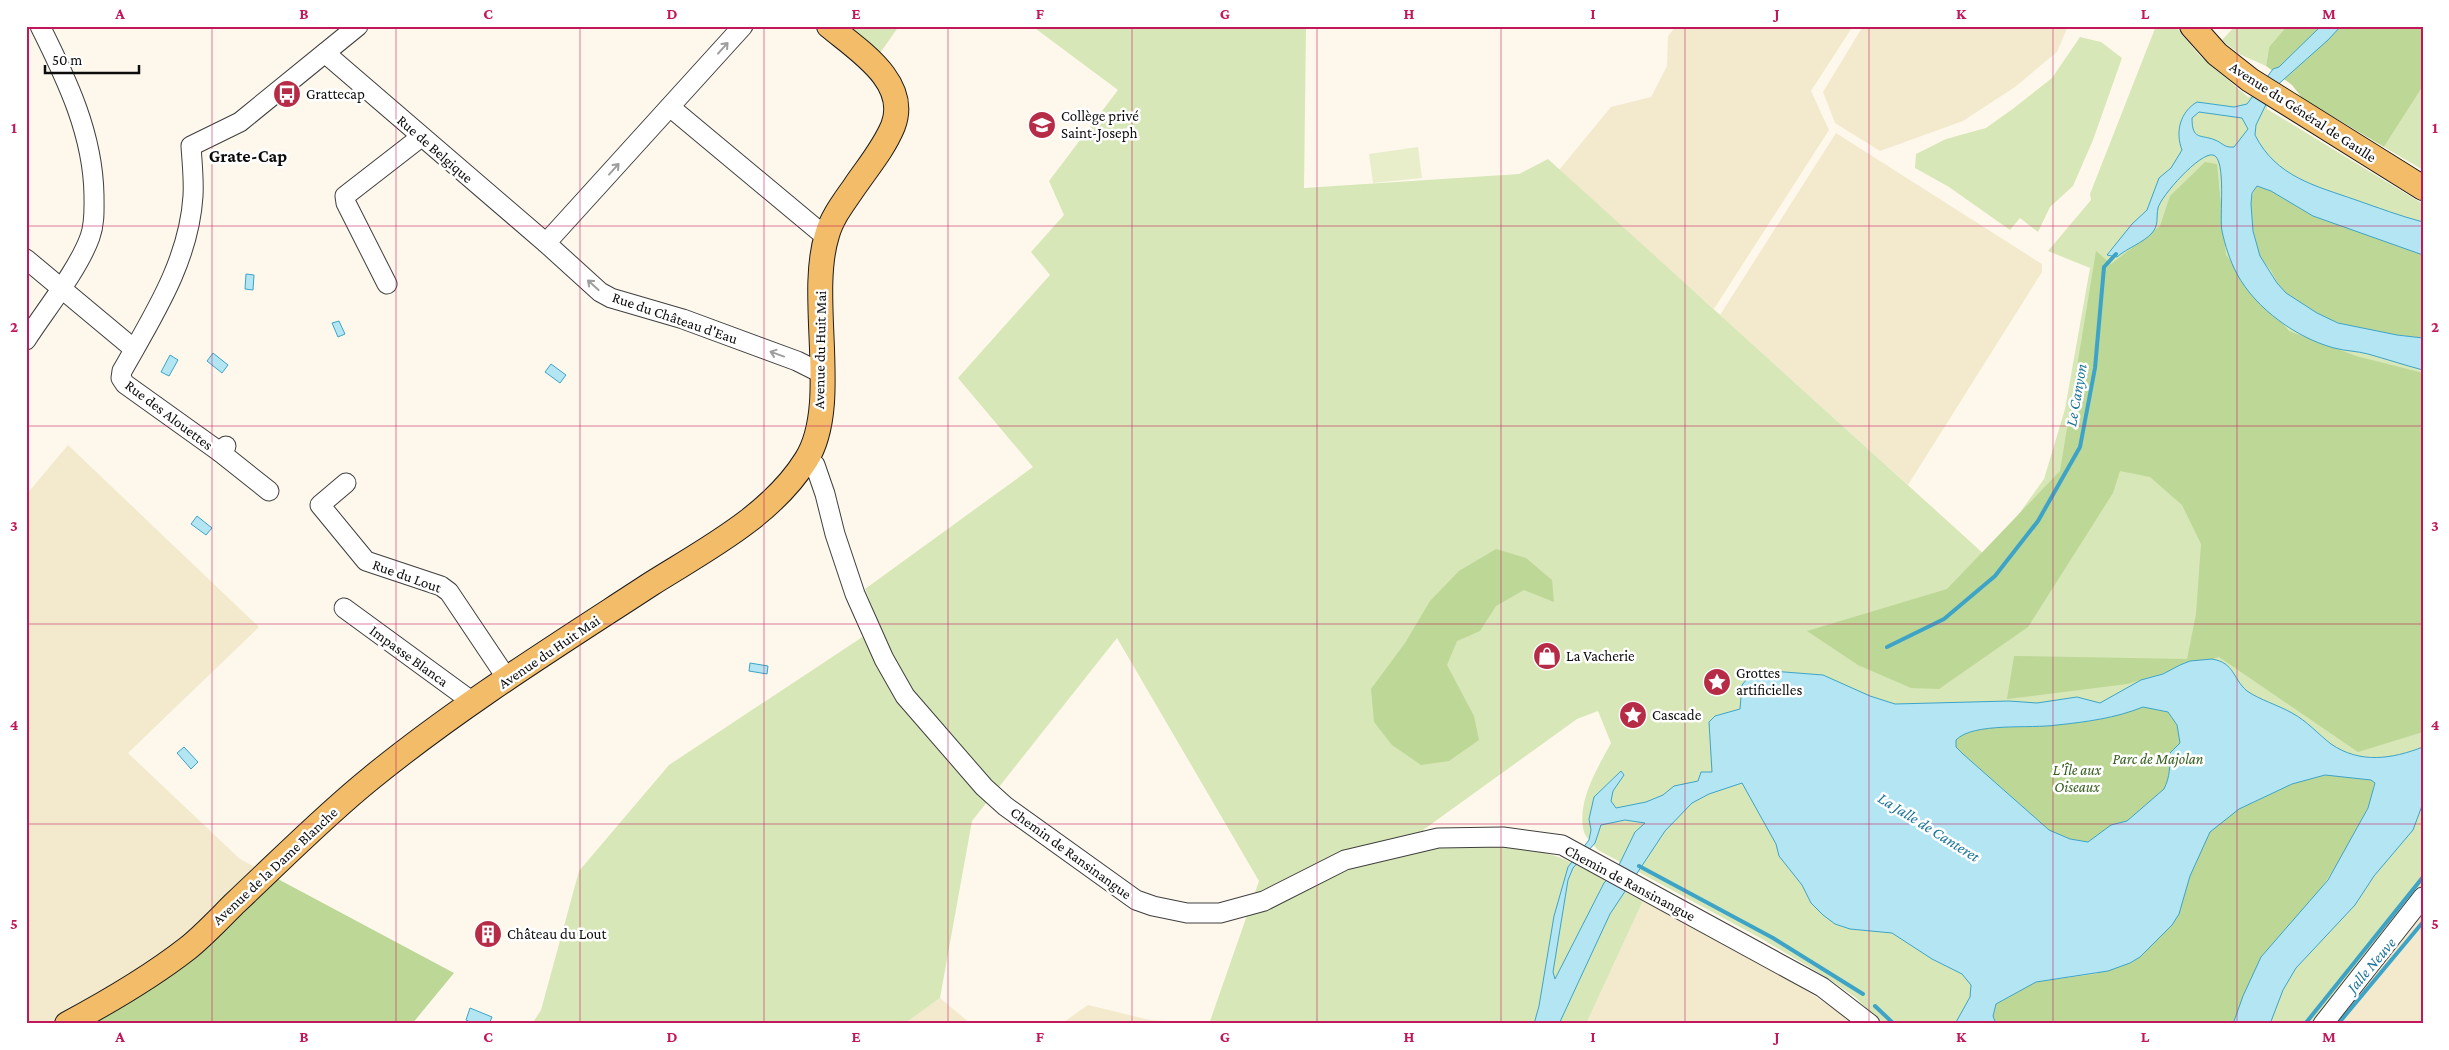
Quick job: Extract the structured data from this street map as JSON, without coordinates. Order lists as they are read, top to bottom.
{
  "streets": {
    "main road": ["Avenue du Général de Gaulle", "Avenue du Huit Mai", "Avenue de la Dame Blanche"],
    "street": [
      "Rue de Belgique",
      "Rue du Château d'Eau",
      "Rue des Alouettes",
      "Rue du Lout",
      "Impasse Blanca",
      "Chemin de Ransinangue"
    ]
  },
  "crossings": [
    ["Rue de Belgique", "Rue du Château d'Eau"],
    ["Rue de Belgique", "Rue des Alouettes"],
    ["Rue du Château d'Eau", "Avenue du Huit Mai"],
    ["Avenue du Huit Mai", "Rue du Lout"],
    ["Avenue du Huit Mai", "Impasse Blanca"],
    ["Avenue du Huit Mai", "Chemin de Ransinangue"],
    ["Avenue du Huit Mai", "Avenue de la Dame Blanche"],
    ["Impasse Blanca", "Avenue de la Dame Blanche"]
  ],
  "districts": ["Grate-Cap"],
  "water": ["Le Canyon", "La Jalle de Canteret", "Jalle Neuve"],
  "parks": ["Parc de Majolan", "L'Île aux Oiseaux"],
  "places": {
    "bus stop": ["Grattecap"],
    "school or university": ["Collège privé Saint-Joseph"],
    "shop": ["La Vacherie"],
    "place": ["Grottes artificielles", "Cascade"],
    "building": ["Château du Lout"]
  },
  "scale_bar": "50 m",
  "grid": {
    "columns": [
      "A",
      "B",
      "C",
      "D",
      "E",
      "F",
      "G",
      "H",
      "I",
      "J",
      "K",
      "L",
      "M"
    ],
    "rows": [
      "1",
      "2",
      "3",
      "4",
      "5"
    ]
  }
}
